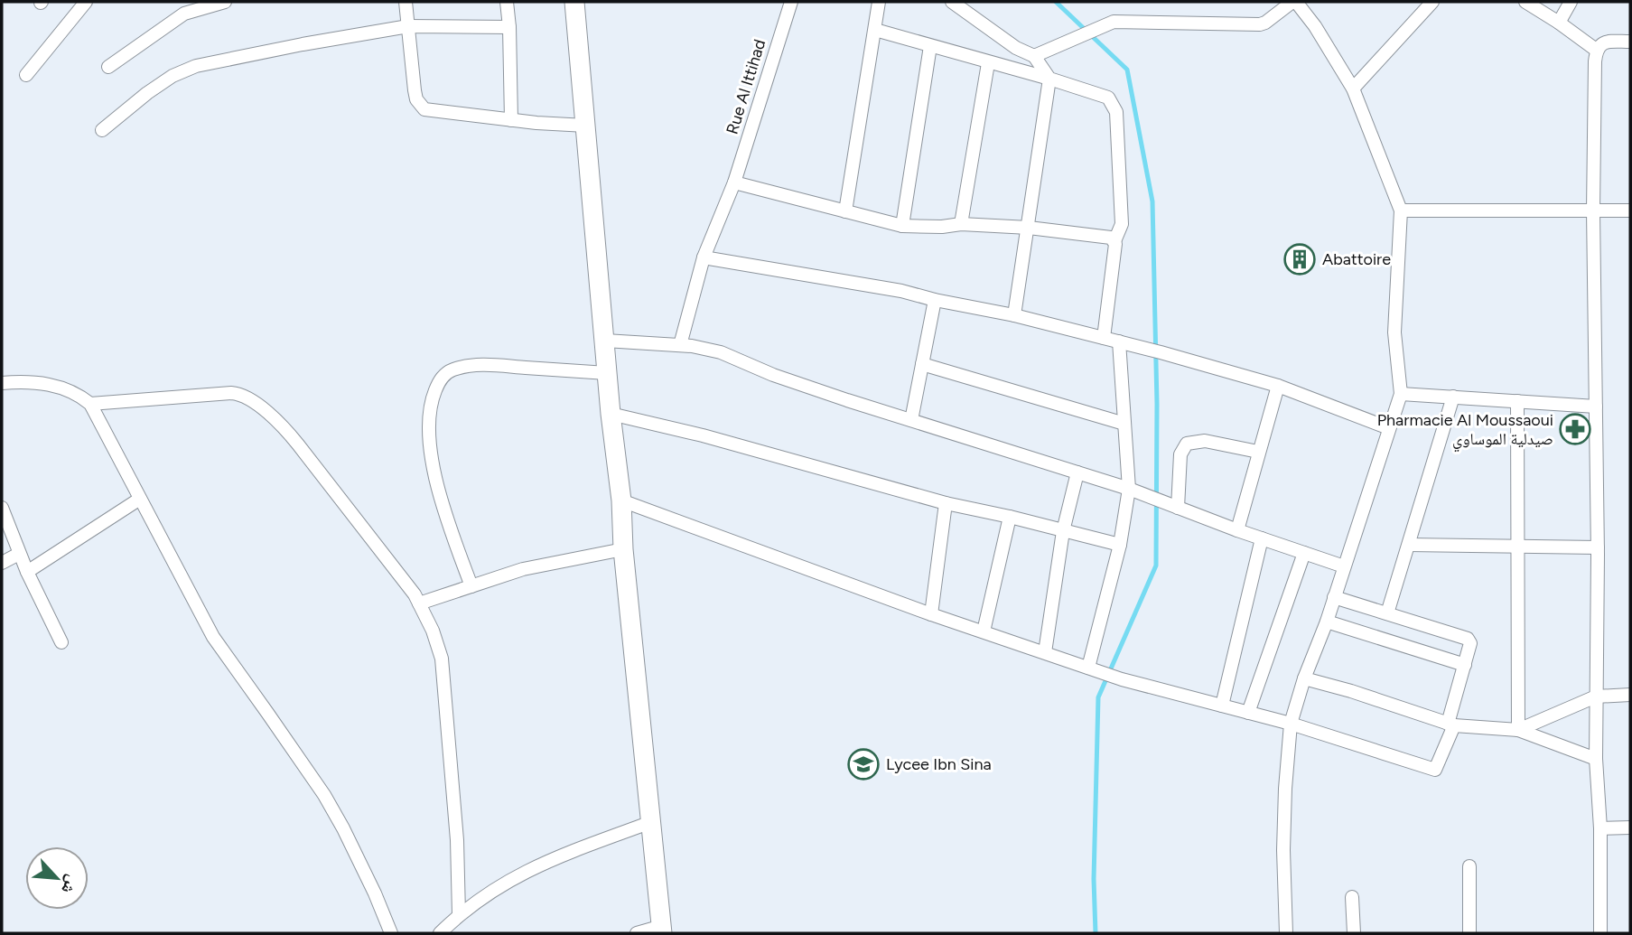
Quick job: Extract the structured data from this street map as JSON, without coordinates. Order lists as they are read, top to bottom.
{
  "streets": {
    "street": ["Rue Al Ittihad"]
  },
  "places": {
    "building": ["Abattoire"],
    "pharmacy": ["Pharmacie Al Moussaoui صيدلية الموساوي"],
    "school or university": ["Lycee Ibn Sina"]
  },
  "north": "bottom right"
}
